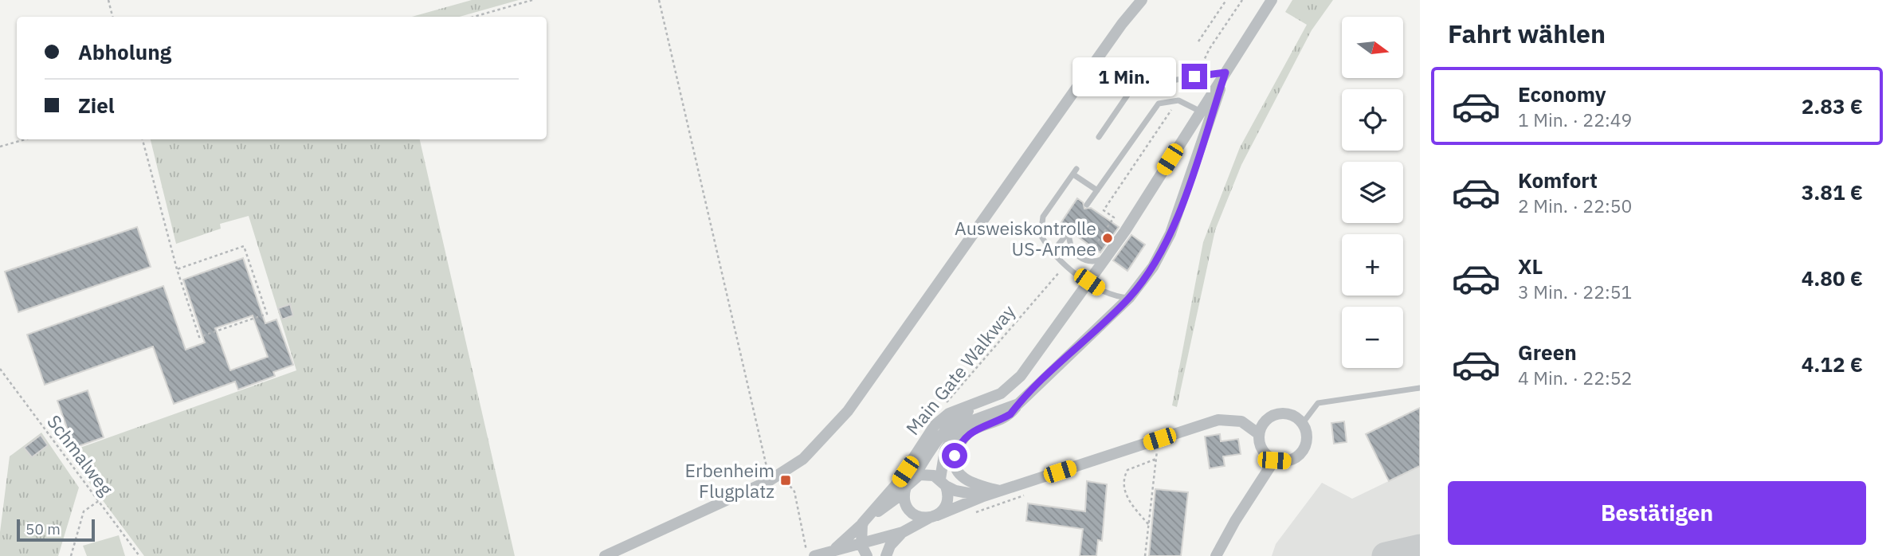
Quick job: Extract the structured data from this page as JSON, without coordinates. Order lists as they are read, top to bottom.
{
  "streets": {
    "path": ["Main Gate Walkway", "Schmalweg"]
  },
  "places": {
    "other": ["Ausweiskontrolle US-Armee"],
    "transit": ["Erbenheim Flugplatz"]
  },
  "scale_bar": "50 m",
  "north": "right",
  "page": {
    "heading": "Fahrt wählen",
    "map_buttons": ["+", "−"],
    "banner": ["Abholung", "Ziel"],
    "bubble": "1 Min.",
    "list": [
      {
        "name": "Economy",
        "note": "1 Min. · 22:49",
        "value": "2.83 €"
      },
      {
        "name": "Komfort",
        "note": "2 Min. · 22:50",
        "value": "3.81 €"
      },
      {
        "name": "XL",
        "note": "3 Min. · 22:51",
        "value": "4.80 €"
      },
      {
        "name": "Green",
        "note": "4 Min. · 22:52",
        "value": "4.12 €"
      }
    ],
    "buttons": "Bestätigen",
    "scale": "50 m"
  }
}
